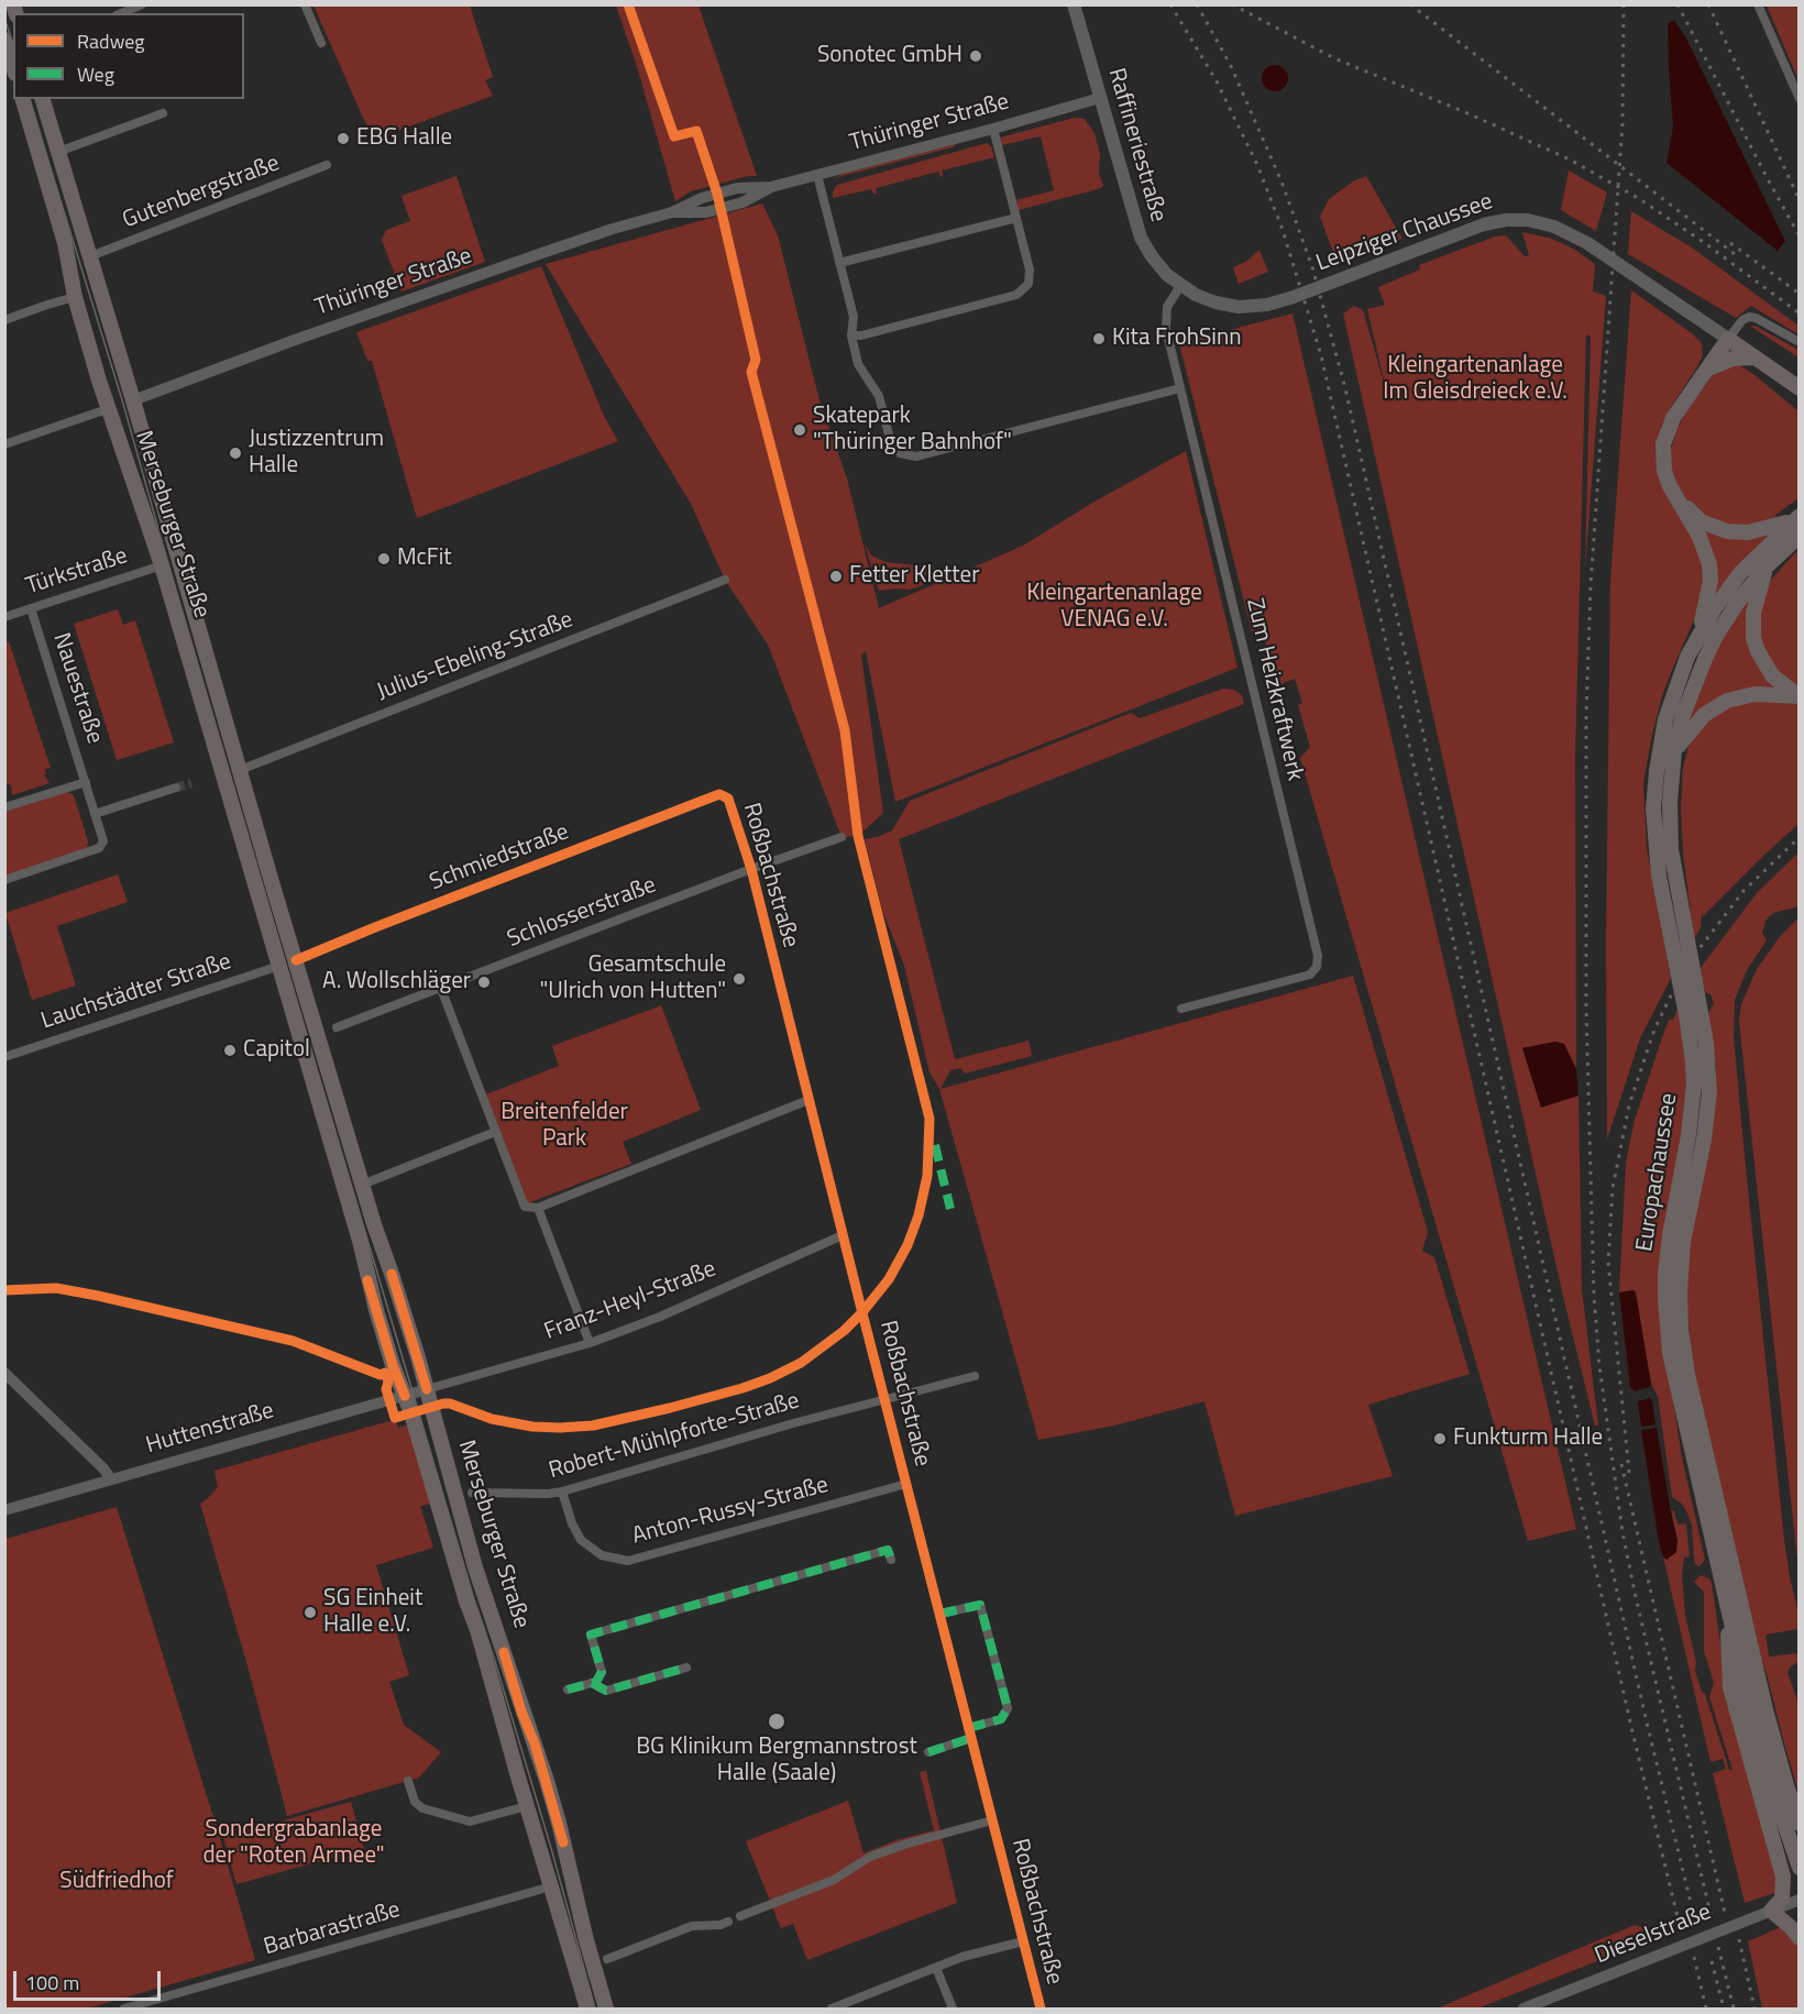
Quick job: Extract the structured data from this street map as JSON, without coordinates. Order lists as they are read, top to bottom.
{
  "streets": {
    "main road": [
      "Raffineriestraße",
      "Leipziger Chaussee",
      "Merseburger Straße",
      "Europachaussee"
    ],
    "street": [
      "Thüringer Straße",
      "Gutenbergstraße",
      "Türkstraße",
      "Julius-Ebeling-Straße",
      "Nauestraße",
      "Zum Heizkraftwerk",
      "Schmiedstraße",
      "Roßbachstraße",
      "Schlosserstraße",
      "Lauchstädter Straße",
      "Franz-Heyl-Straße",
      "Huttenstraße",
      "Robert-Mühlpforte-Straße",
      "Anton-Russy-Straße",
      "Barbarastraße",
      "Dieselstraße"
    ]
  },
  "crossings": [
    ["Thüringer Straße", "Raffineriestraße"],
    ["Thüringer Straße", "Merseburger Straße"],
    ["Raffineriestraße", "Leipziger Chaussee"],
    ["Raffineriestraße", "Zum Heizkraftwerk"],
    ["Gutenbergstraße", "Merseburger Straße"],
    ["Leipziger Chaussee", "Zum Heizkraftwerk"],
    ["Merseburger Straße", "Türkstraße"],
    ["Merseburger Straße", "Julius-Ebeling-Straße"],
    ["Merseburger Straße", "Schmiedstraße"],
    ["Merseburger Straße", "Lauchstädter Straße"],
    ["Merseburger Straße", "Franz-Heyl-Straße"],
    ["Merseburger Straße", "Huttenstraße"],
    ["Merseburger Straße", "Barbarastraße"],
    ["Türkstraße", "Nauestraße"],
    ["Schmiedstraße", "Roßbachstraße"],
    ["Roßbachstraße", "Schlosserstraße"],
    ["Roßbachstraße", "Franz-Heyl-Straße"],
    ["Roßbachstraße", "Robert-Mühlpforte-Straße"],
    ["Roßbachstraße", "Anton-Russy-Straße"],
    ["Franz-Heyl-Straße", "Huttenstraße"],
    ["Robert-Mühlpforte-Straße", "Anton-Russy-Straße"]
  ],
  "parks": [
    "Kleingartenanlage Im Gleisdreieck e.V.",
    "Kleingartenanlage VENAG e.V.",
    "Breitenfelder Park",
    "Sondergrabanlage der \"Roten Armee\"",
    "Südfriedhof"
  ],
  "places": [
    "Sonotec GmbH",
    "EBG Halle",
    "Kita FrohSinn",
    "Skatepark \"Thüringer Bahnhof\"",
    "Justizzentrum Halle",
    "McFit",
    "Fetter Kletter",
    "Gesamtschule \"Ulrich von Hutten\"",
    "A. Wollschläger",
    "Capitol",
    "Funkturm Halle",
    "SG Einheit Halle e.V.",
    "BG Klinikum Bergmannstrost Halle (Saale)"
  ],
  "legend": ["Radweg", "Weg"],
  "scale_bar": "100 m"
}
